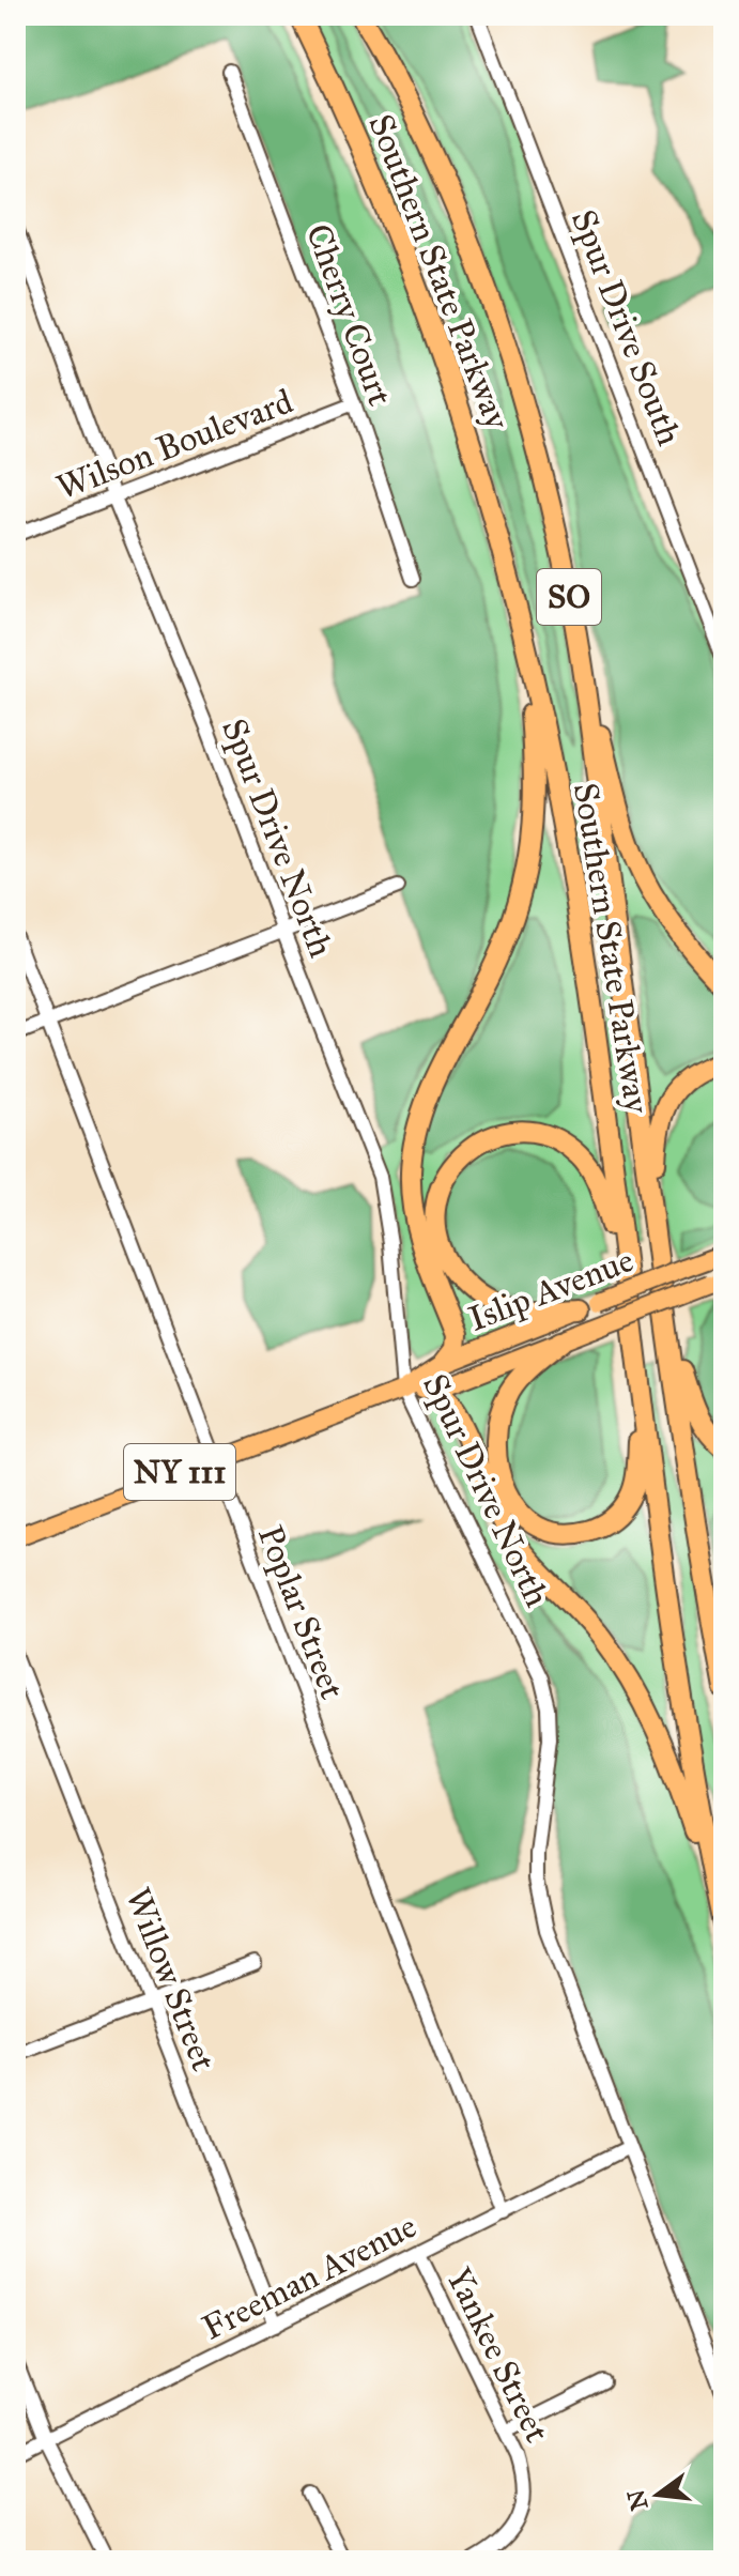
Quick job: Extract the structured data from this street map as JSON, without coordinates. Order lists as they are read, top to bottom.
{
  "streets": {
    "highway": ["Southern State Parkway", "SO"],
    "main road": ["Islip Avenue", "NY 111"],
    "street": [
      "Cherry Court",
      "Spur Drive South",
      "Wilson Boulevard",
      "Spur Drive North",
      "Poplar Street",
      "Willow Street",
      "Freeman Avenue",
      "Yankee Street"
    ]
  },
  "crossings": [
    ["Cherry Court", "Wilson Boulevard"],
    ["Wilson Boulevard", "Spur Drive North"],
    ["Spur Drive North", "Islip Avenue"],
    ["Spur Drive North", "Freeman Avenue"],
    ["Islip Avenue", "Poplar Street"],
    ["Poplar Street", "Freeman Avenue"],
    ["Willow Street", "Freeman Avenue"],
    ["Freeman Avenue", "Yankee Street"]
  ],
  "north": "left"
}
